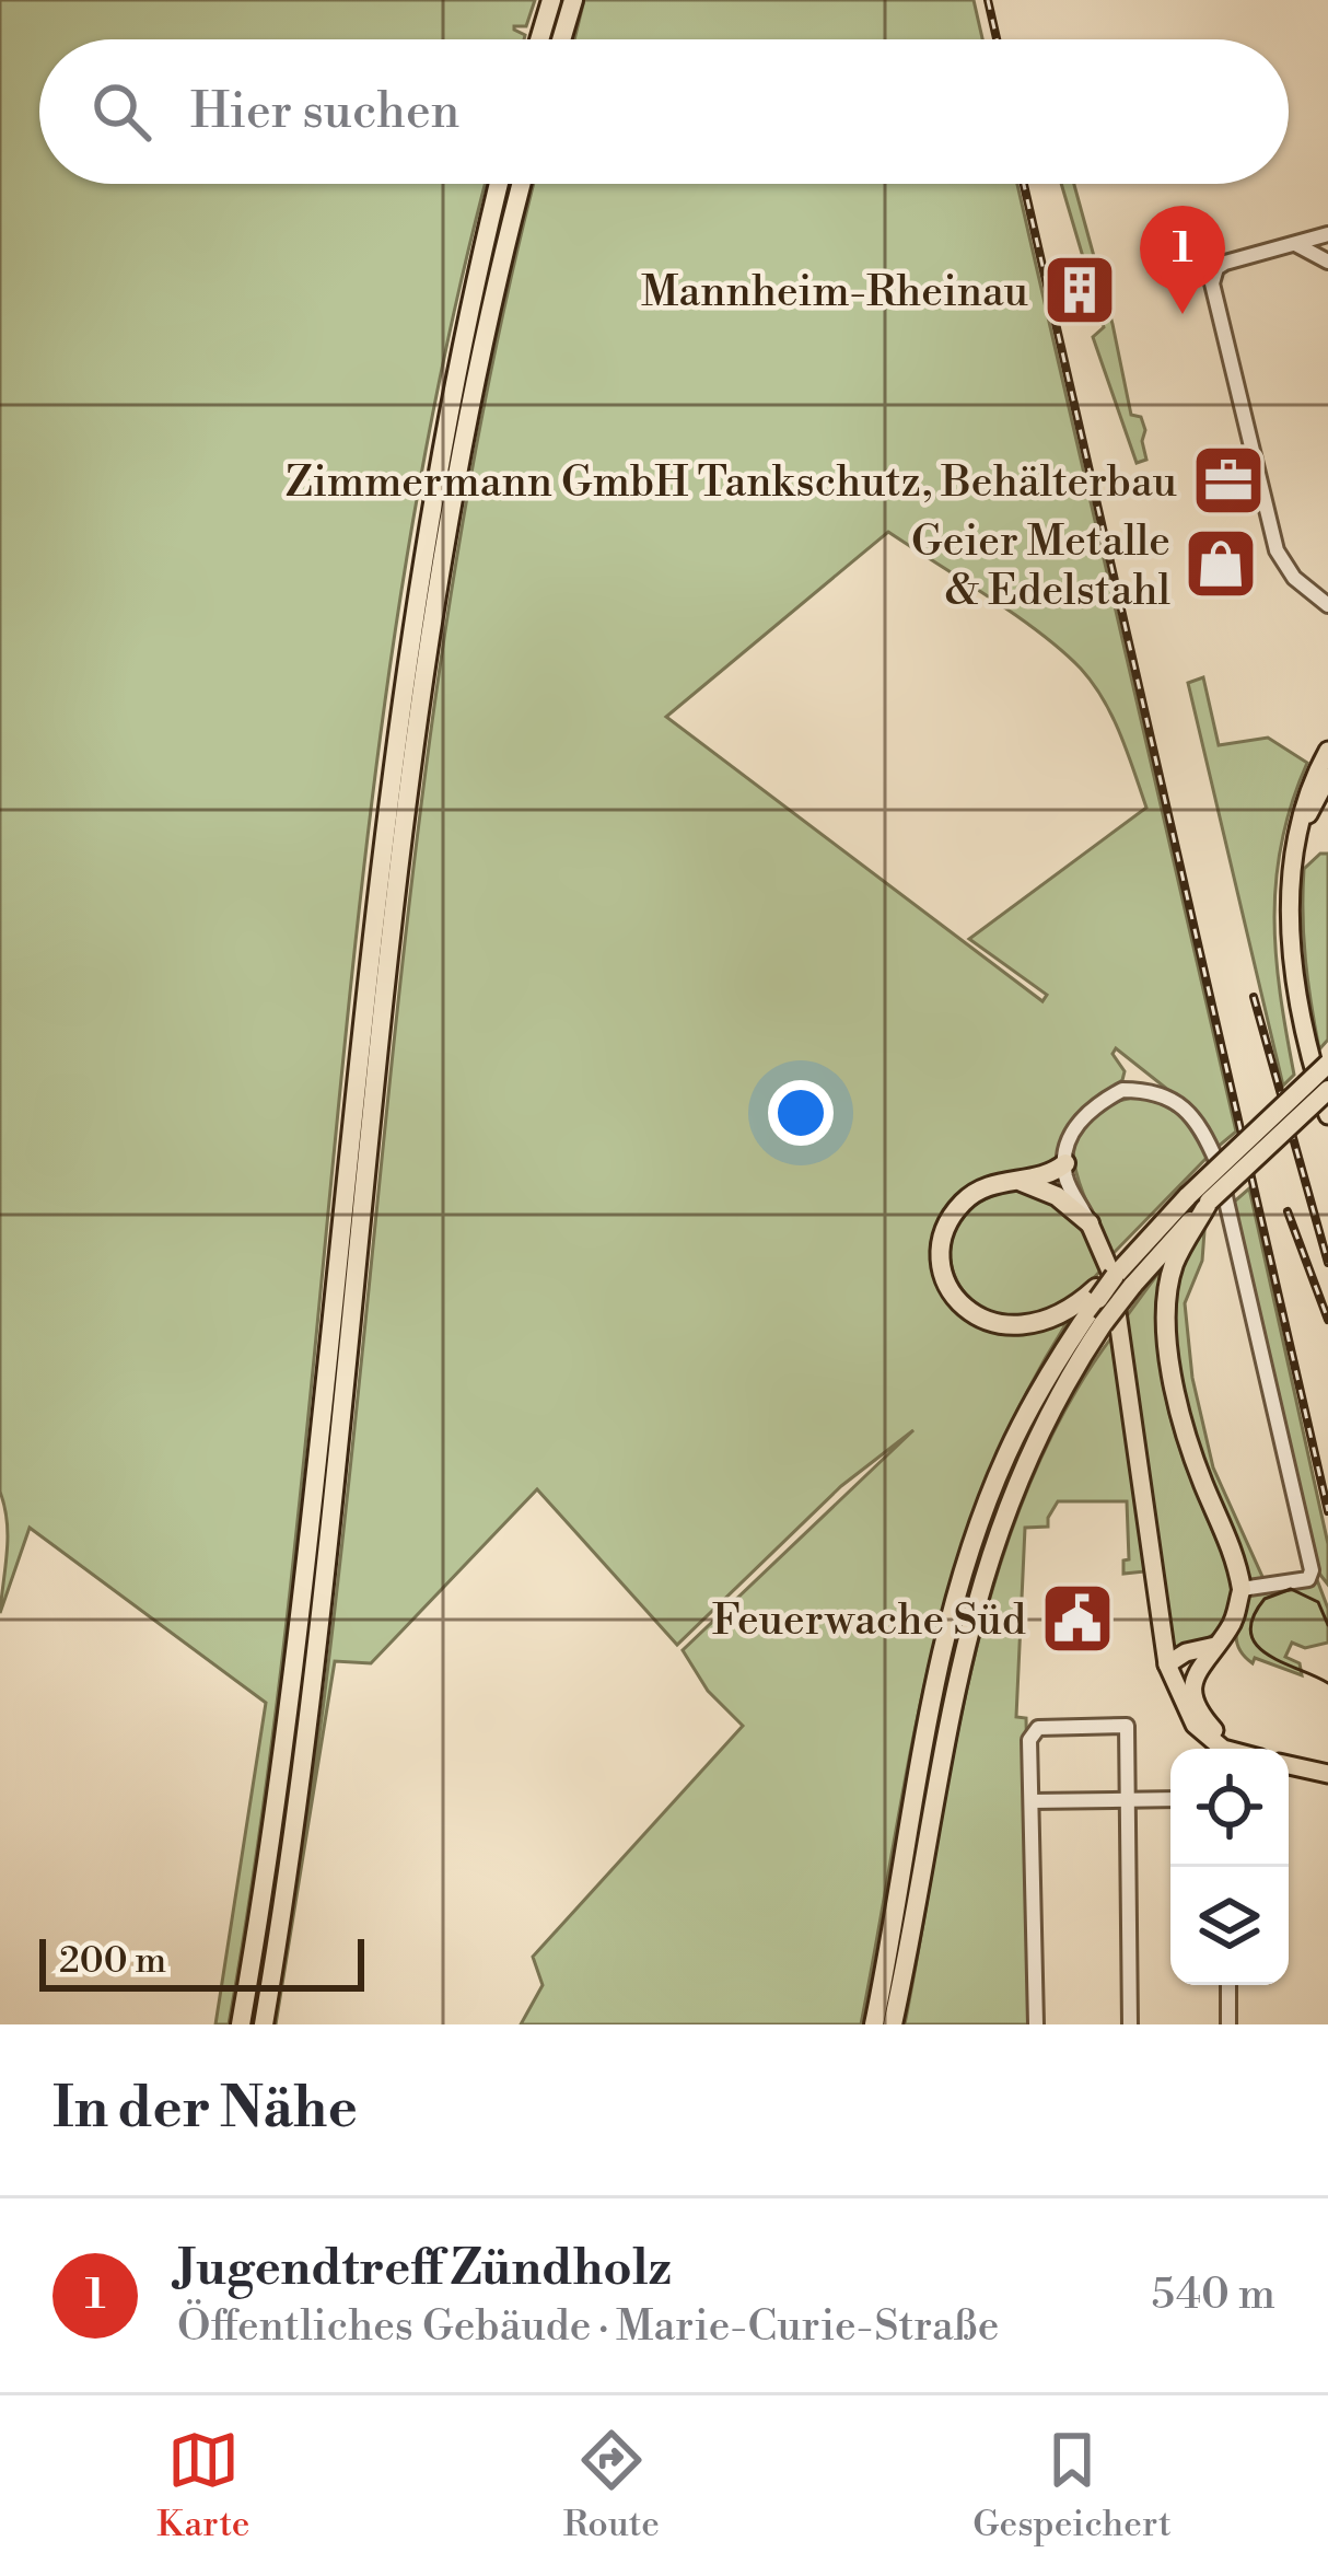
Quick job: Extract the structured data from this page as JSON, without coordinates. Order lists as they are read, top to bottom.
{
  "places": {
    "building": ["Mannheim-Rheinau"],
    "office": ["Zimmermann GmbH Tankschutz, Behälterbau"],
    "shop": ["Geier Metalle & Edelstahl"],
    "public building": ["Feuerwache Süd"]
  },
  "scale_bar": "200 m",
  "page": {
    "search": "Hier suchen",
    "pins": "1",
    "scale": "200 m",
    "heading": "In der Nähe",
    "list": [
      {
        "mark": "1",
        "name": "Jugendtreff Zündholz",
        "note": "Öffentliches Gebäude · Marie-Curie-Straße",
        "value": "540 m"
      }
    ],
    "nav": ["Karte", "Route", "Gespeichert"]
  }
}
